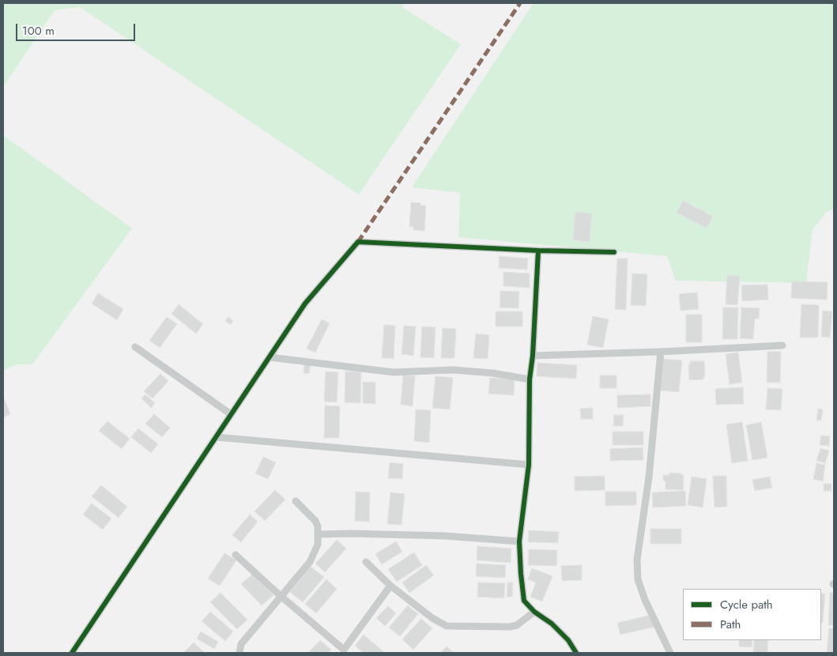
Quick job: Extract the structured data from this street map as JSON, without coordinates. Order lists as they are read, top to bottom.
{
  "legend": ["Cycle path", "Path"],
  "scale_bar": "100 m"
}
